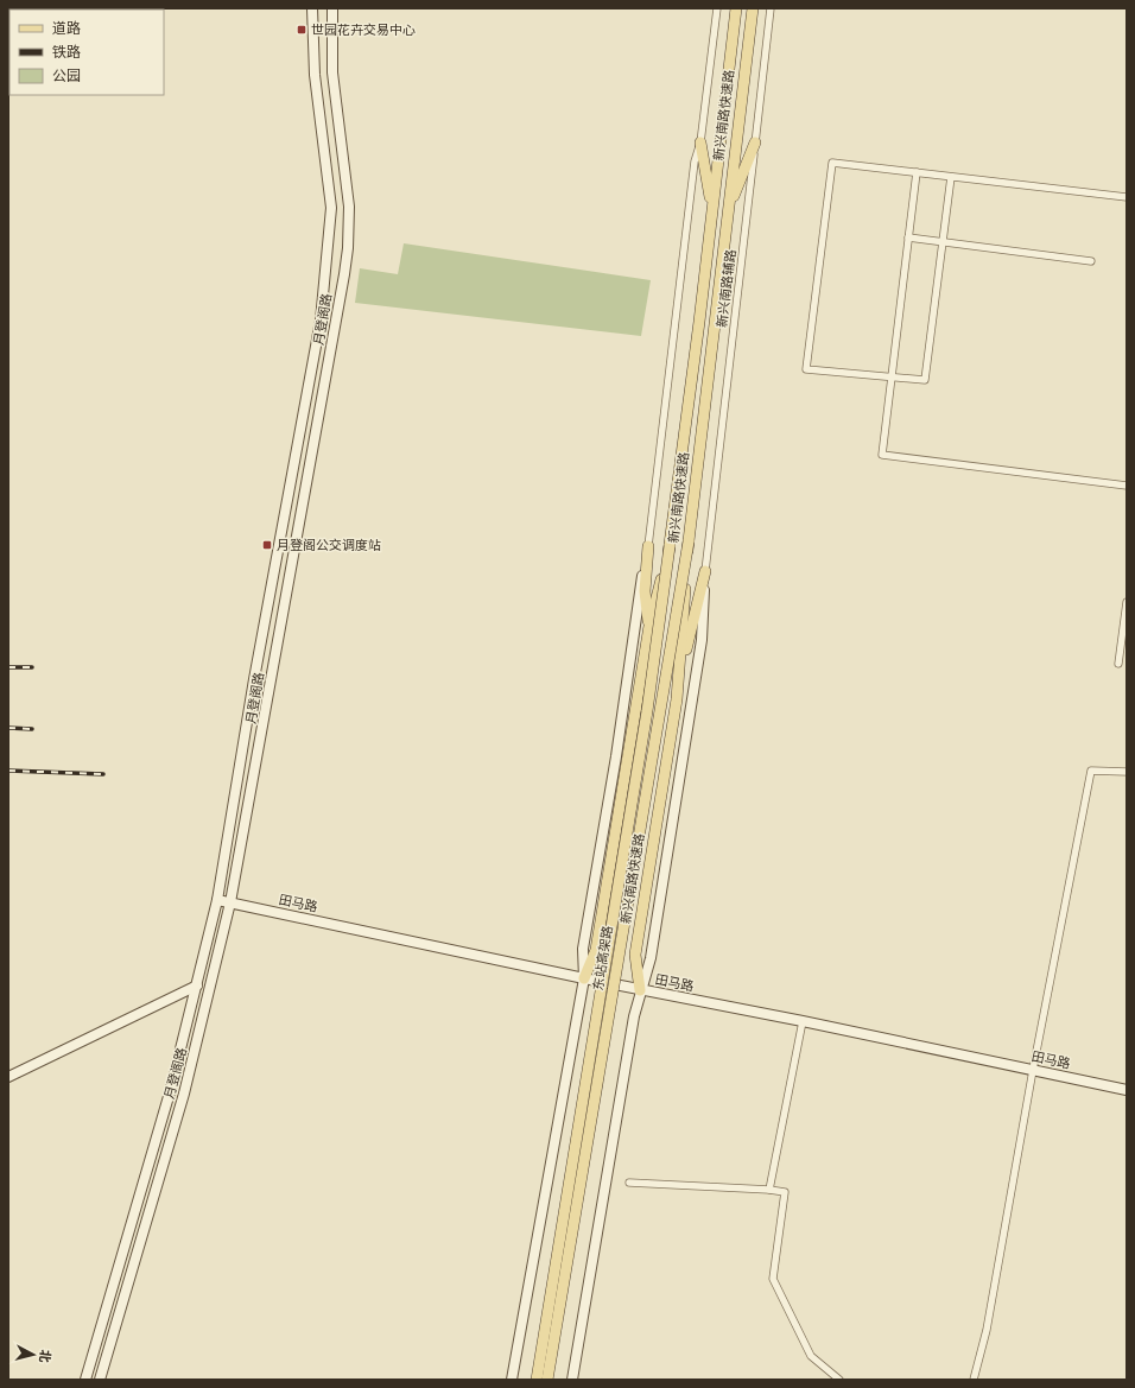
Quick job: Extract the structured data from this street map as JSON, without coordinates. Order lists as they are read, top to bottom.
{
  "streets": {
    "main road": [
      "新兴南路快速路",
      "月登阁路",
      "田马路",
      "东站高架路"
    ],
    "street": ["新兴南路辅路"]
  },
  "crossings": [
    ["新兴南路快速路", "田马路"],
    ["新兴南路快速路", "东站高架路"],
    ["月登阁路", "田马路"]
  ],
  "places": {
    "transit": ["世园花卉交易中心", "月登阁公交调度站"]
  },
  "legend": ["道路", "铁路", "公园"],
  "north": "right"
}
